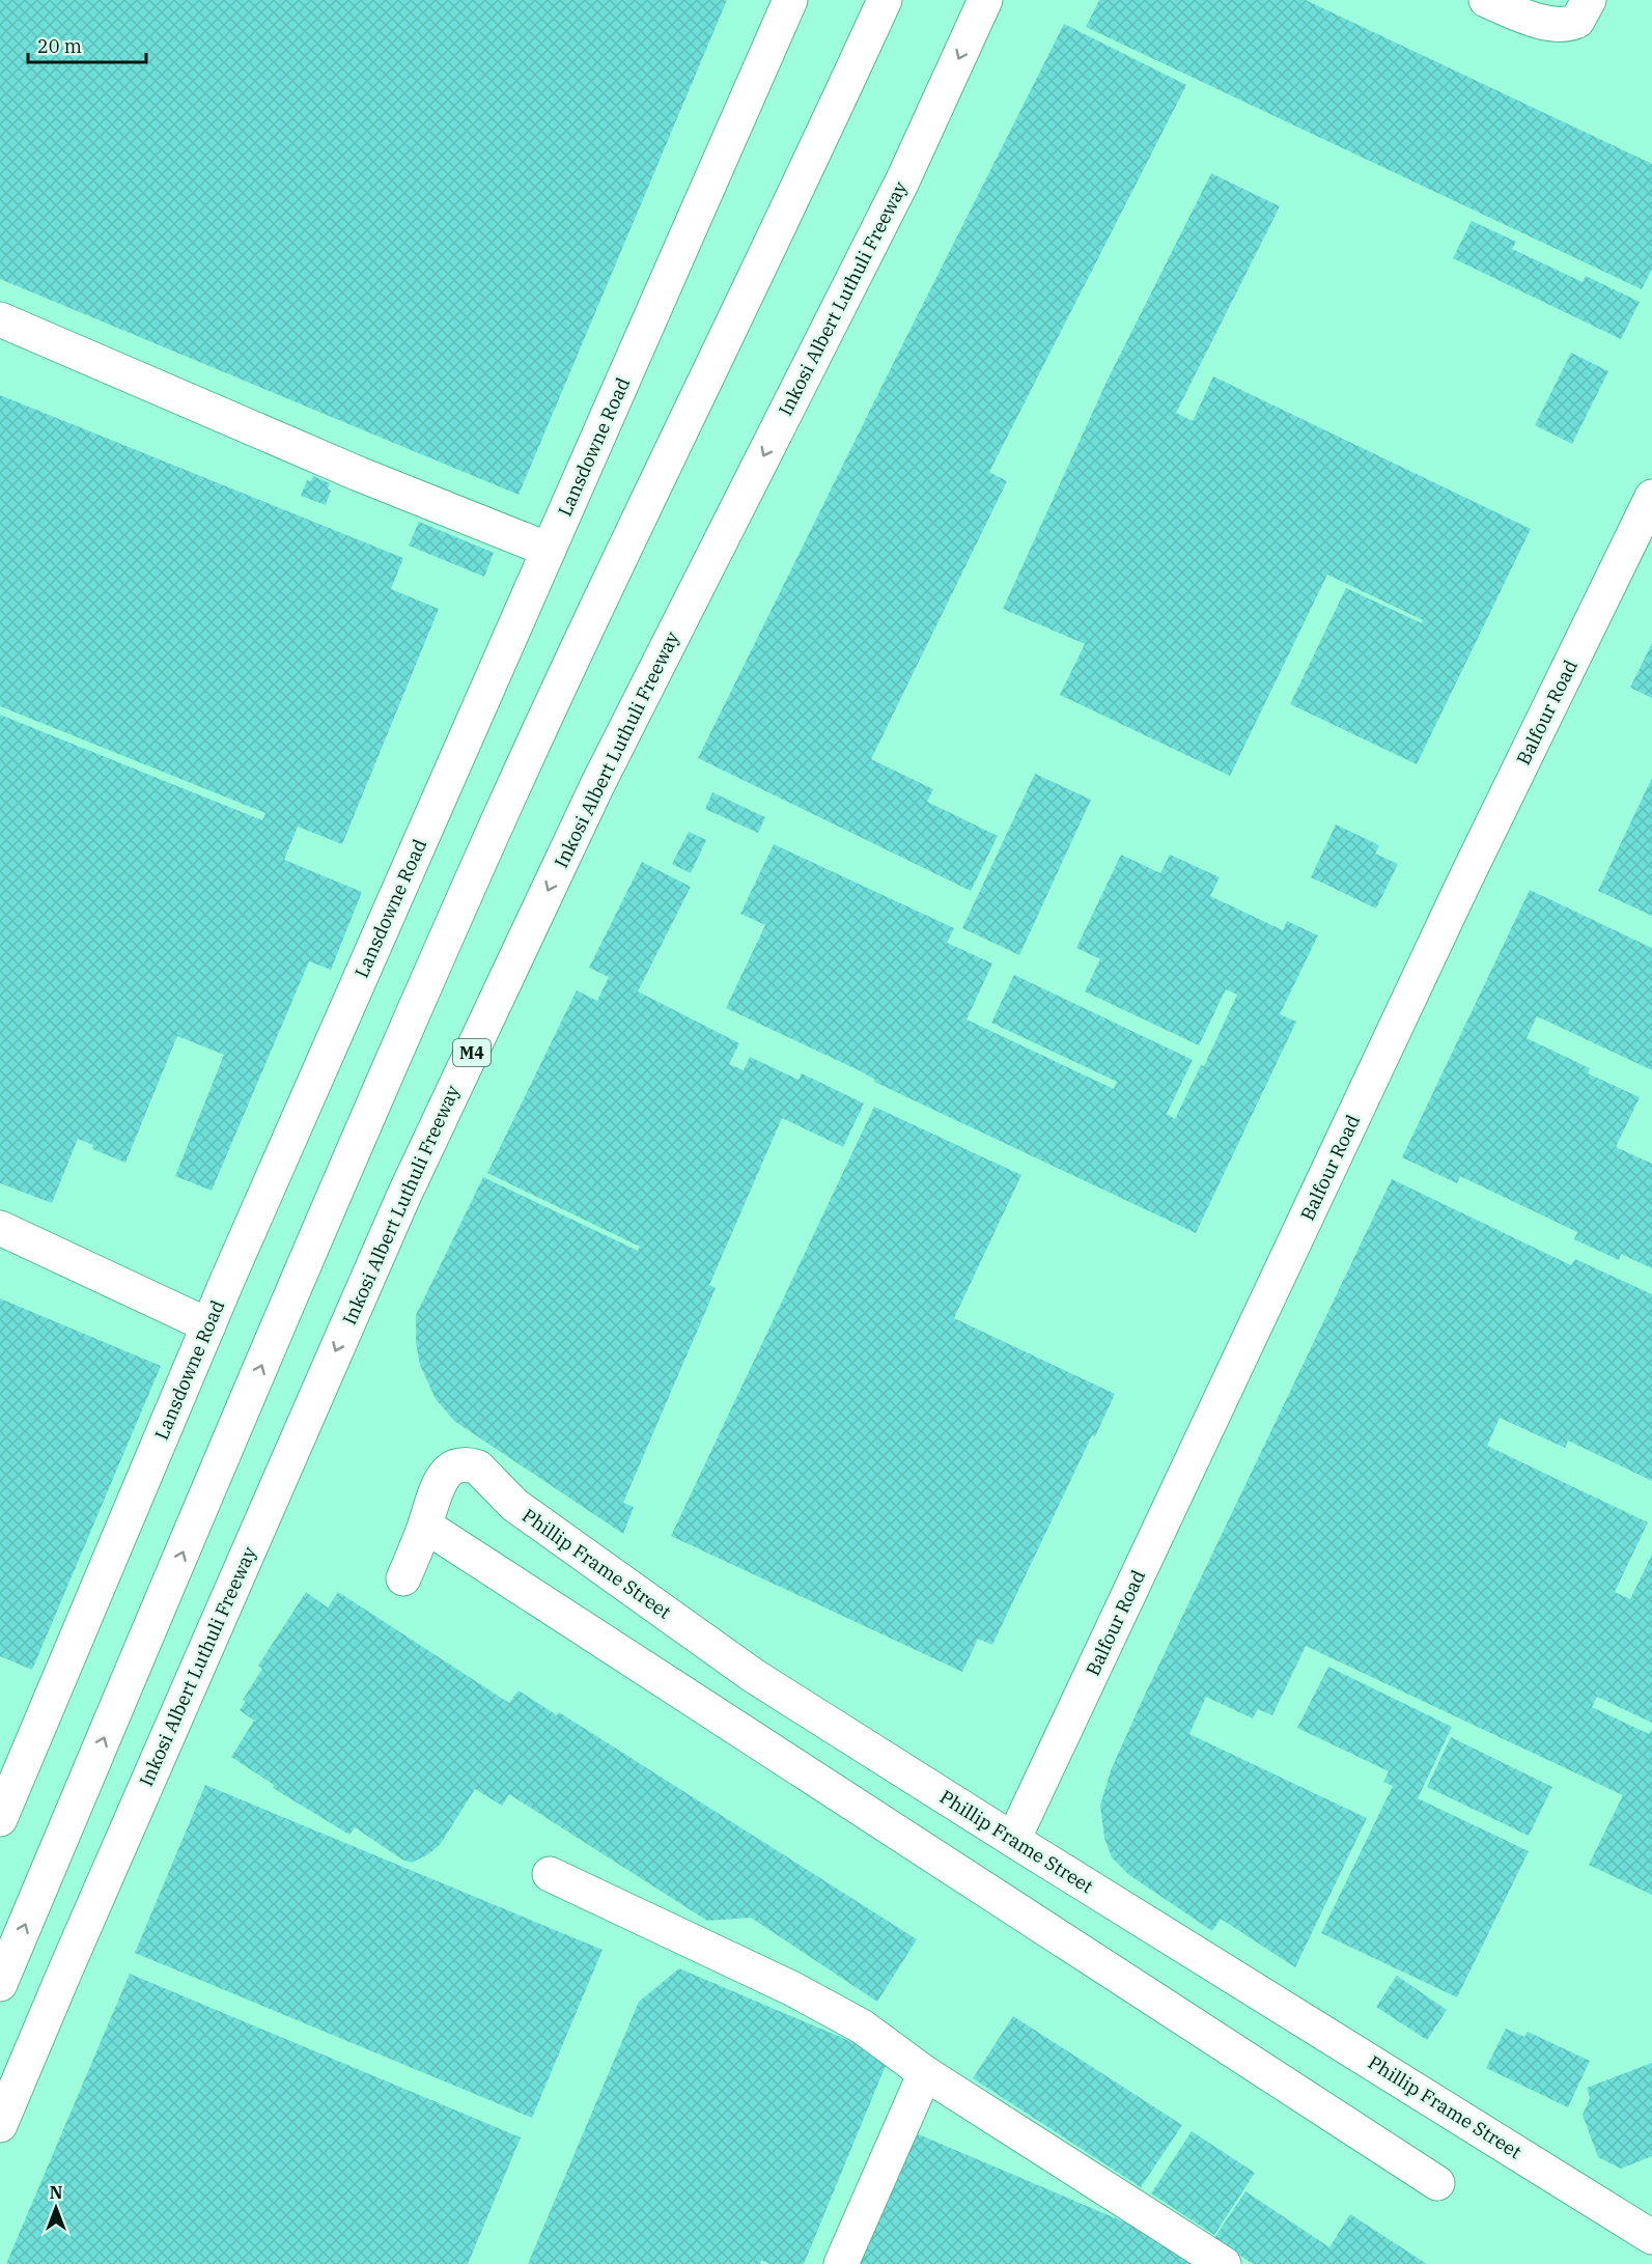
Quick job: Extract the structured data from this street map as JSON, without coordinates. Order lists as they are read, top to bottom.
{
  "streets": {
    "main road": [
      "Inkosi Albert Luthuli Freeway",
      "Lansdowne Road",
      "Balfour Road",
      "M4",
      "Phillip Frame Street"
    ]
  },
  "crossings": [
    ["Balfour Road", "Phillip Frame Street"]
  ],
  "scale_bar": "20 m",
  "north": "top"
}
